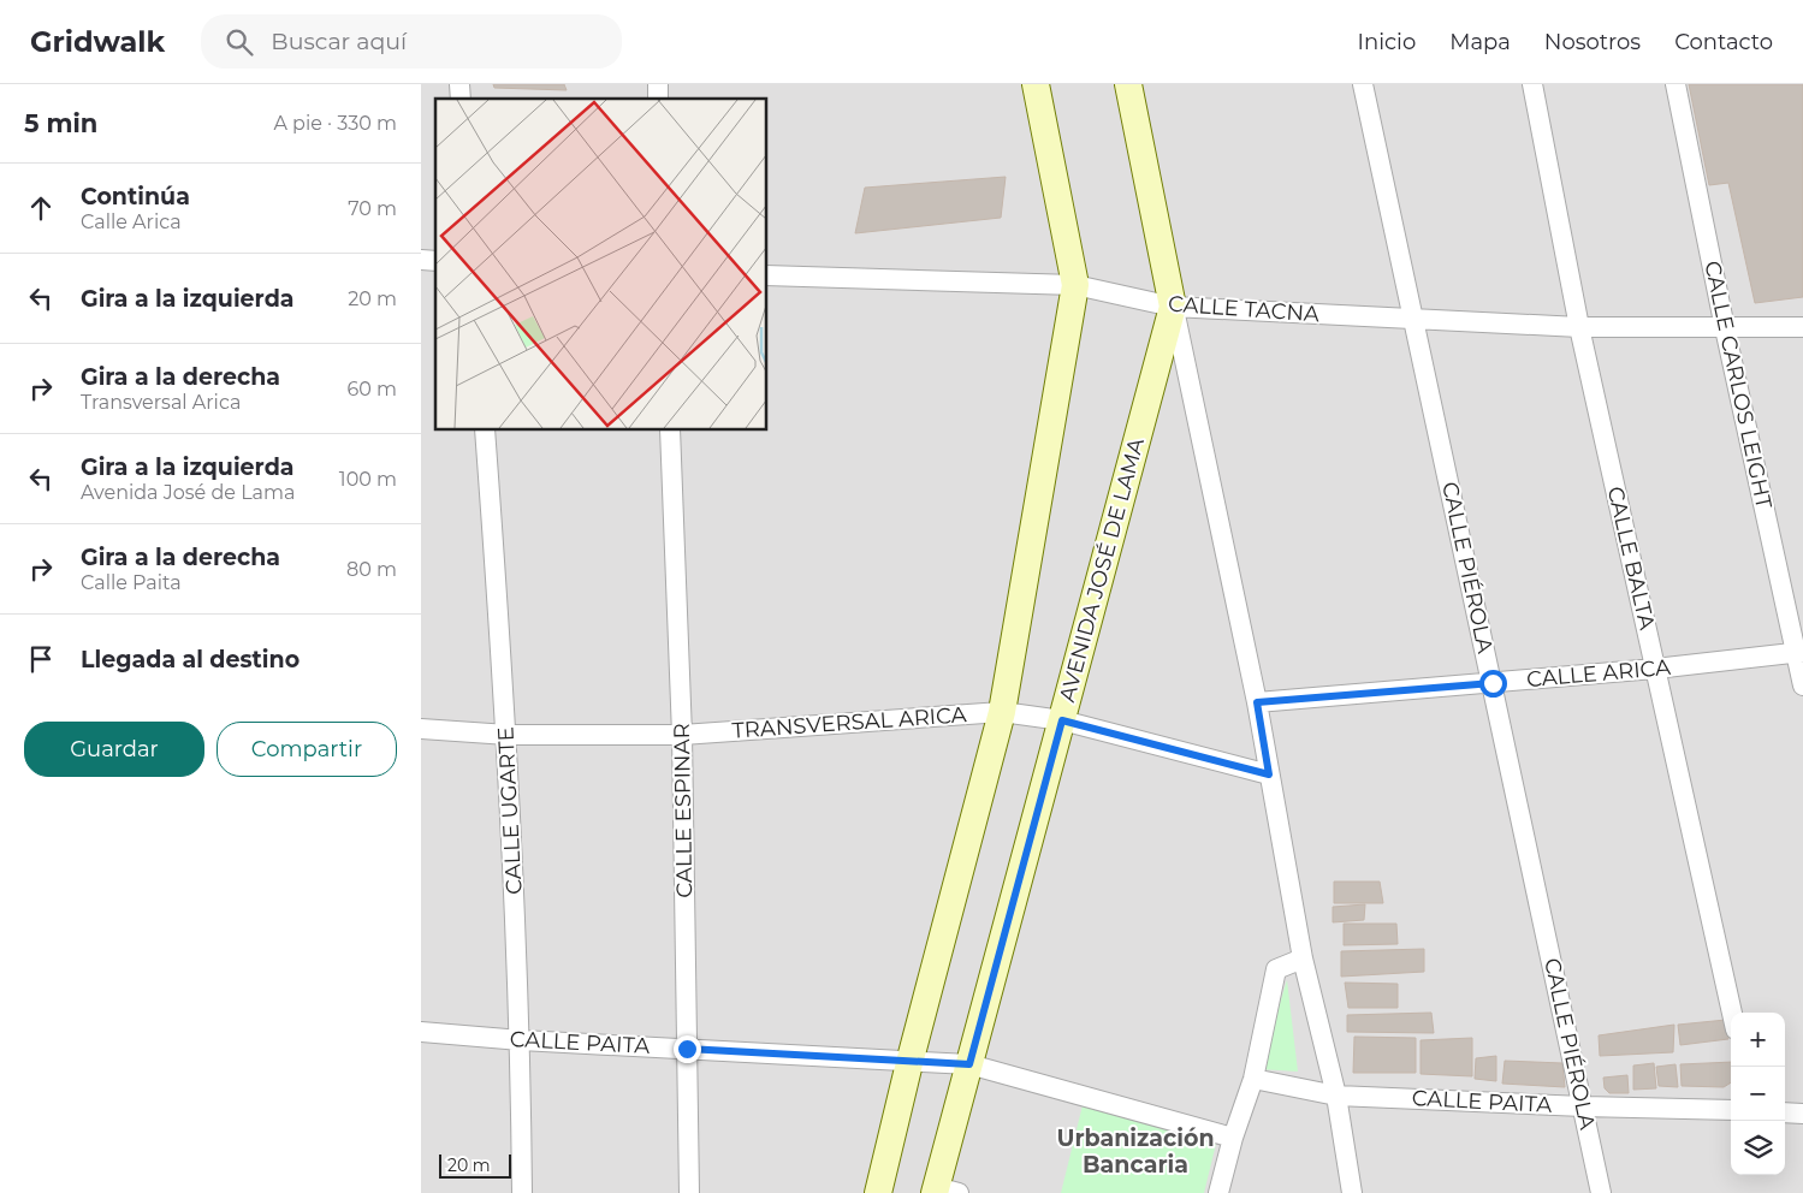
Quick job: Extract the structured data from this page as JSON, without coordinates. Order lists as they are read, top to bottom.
{
  "streets": {
    "main road": ["AVENIDA JOSÉ DE LAMA"],
    "street": [
      "CALLE TACNA",
      "CALLE CARLOS LEIGHT",
      "CALLE BALTA",
      "CALLE PIÉROLA",
      "CALLE ARICA",
      "TRANSVERSAL ARICA",
      "CALLE UGARTE",
      "CALLE ESPINAR",
      "CALLE PAITA"
    ]
  },
  "crossings": [
    ["CALLE TACNA", "CALLE CARLOS LEIGHT"],
    ["CALLE TACNA", "CALLE BALTA"],
    ["CALLE TACNA", "CALLE PIÉROLA"],
    ["CALLE TACNA", "AVENIDA JOSÉ DE LAMA"],
    ["CALLE CARLOS LEIGHT", "CALLE ARICA"],
    ["CALLE BALTA", "CALLE ARICA"],
    ["CALLE PIÉROLA", "CALLE ARICA"],
    ["CALLE PIÉROLA", "CALLE PAITA"],
    ["AVENIDA JOSÉ DE LAMA", "TRANSVERSAL ARICA"],
    ["AVENIDA JOSÉ DE LAMA", "CALLE PAITA"],
    ["TRANSVERSAL ARICA", "CALLE UGARTE"],
    ["TRANSVERSAL ARICA", "CALLE ESPINAR"],
    ["CALLE UGARTE", "CALLE PAITA"],
    ["CALLE ESPINAR", "CALLE PAITA"]
  ],
  "districts": ["Urbanización Bancaria"],
  "scale_bar": "20 m",
  "page": {
    "header": "Gridwalk",
    "search": "Buscar aquí",
    "nav": [
      "Inicio",
      "Mapa",
      "Nosotros",
      "Contacto"
    ],
    "heading": ["5 min", "A pie · 330 m"],
    "list": [
      ["Continúa", "Calle Arica", "70 m"],
      ["Gira a la izquierda", "20 m"],
      ["Gira a la derecha", "Transversal Arica", "60 m"],
      ["Gira a la izquierda", "Avenida José de Lama", "100 m"],
      ["Gira a la derecha", "Calle Paita", "80 m"],
      "Llegada al destino"
    ],
    "buttons": ["Guardar", "Compartir"],
    "map_buttons": ["+", "−"],
    "scale": "20 m"
  }
}
